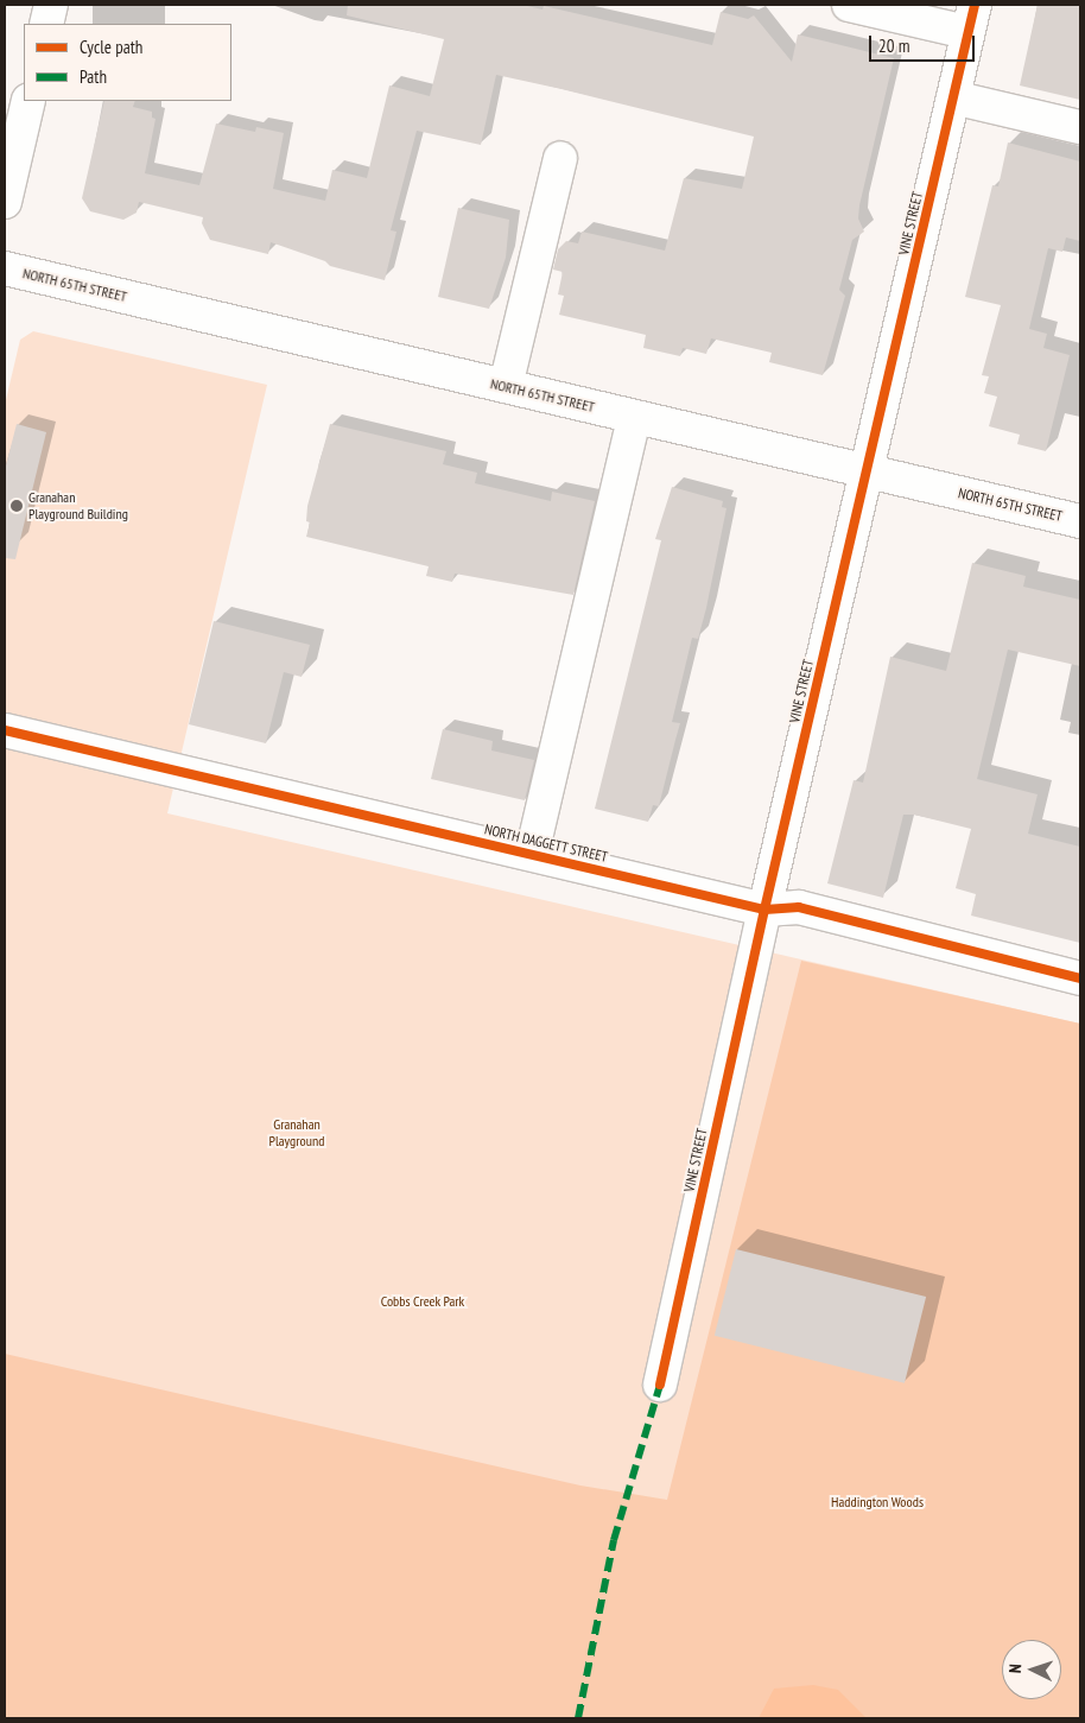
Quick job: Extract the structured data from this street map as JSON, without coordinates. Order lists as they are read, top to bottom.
{
  "streets": {
    "street": ["VINE STREET", "NORTH 65TH STREET", "NORTH DAGGETT STREET"]
  },
  "crossings": [
    ["VINE STREET", "NORTH 65TH STREET"],
    ["VINE STREET", "NORTH DAGGETT STREET"]
  ],
  "parks": ["Granahan Playground", "Cobbs Creek Park", "Haddington Woods"],
  "places": ["Granahan Playground Building"],
  "legend": ["Cycle path", "Path"],
  "scale_bar": "20 m",
  "north": "left"
}
